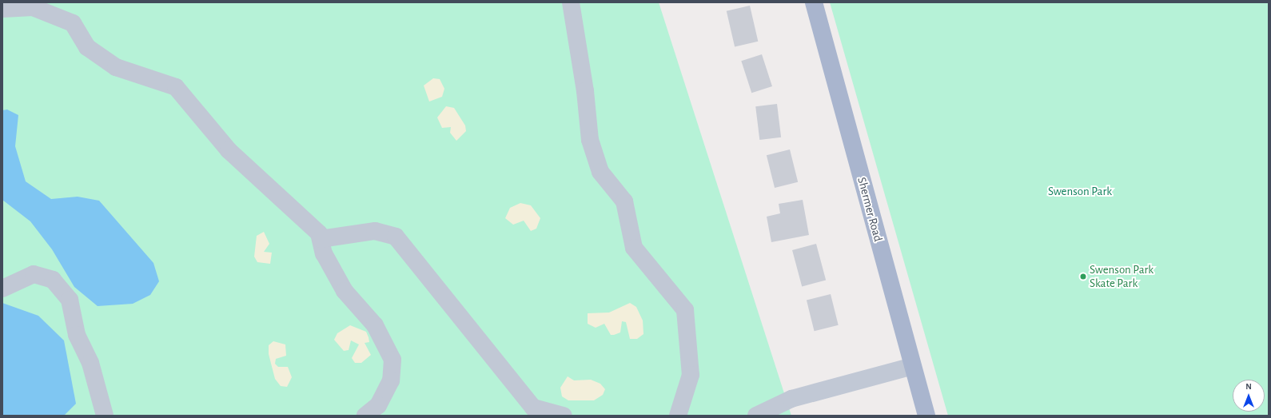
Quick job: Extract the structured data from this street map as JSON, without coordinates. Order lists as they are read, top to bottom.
{
  "streets": {
    "main road": ["Shermer Road"]
  },
  "parks": ["Swenson Park"],
  "places": ["Swenson Park Skate Park"],
  "north": "top"
}
